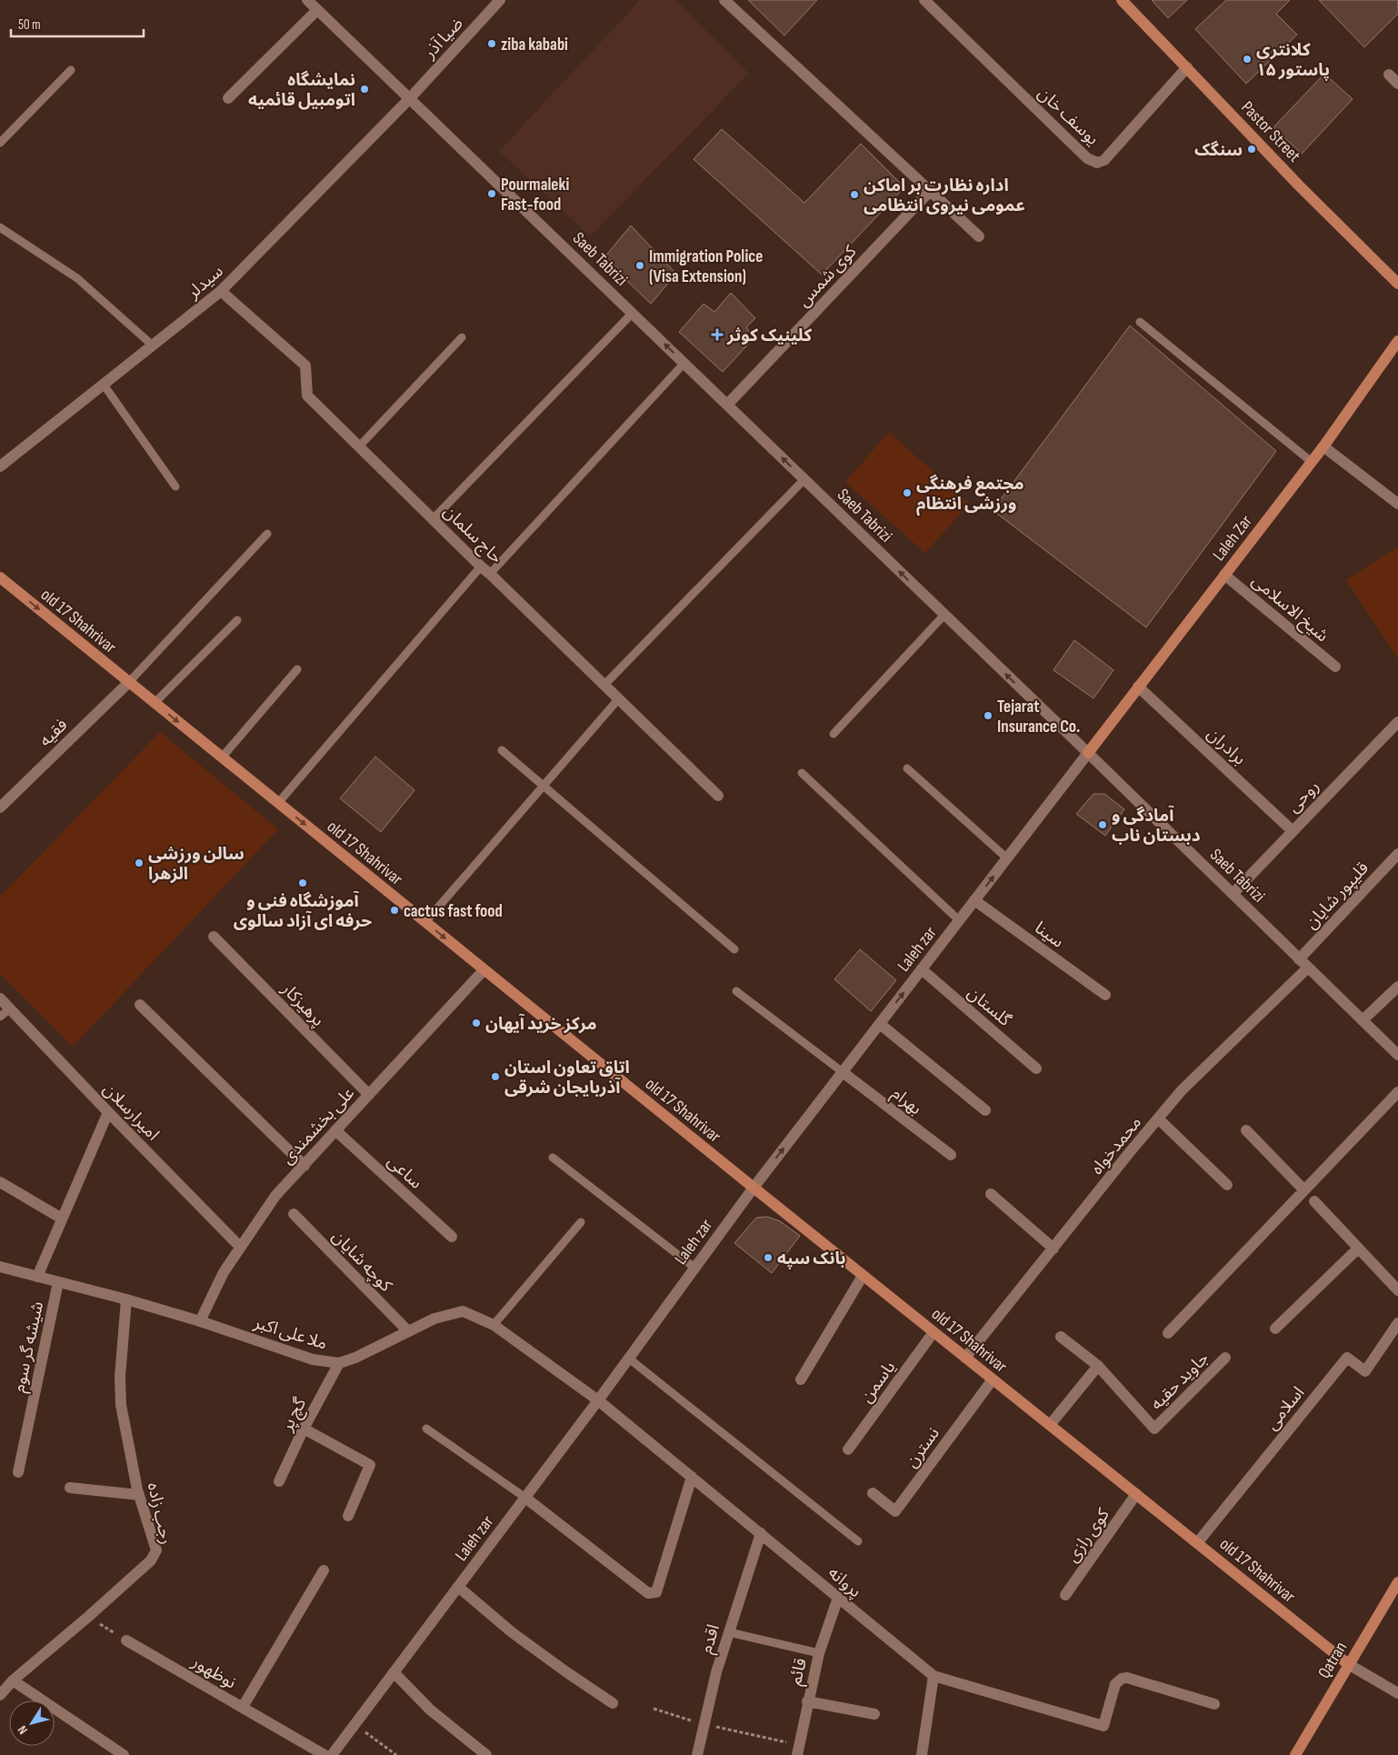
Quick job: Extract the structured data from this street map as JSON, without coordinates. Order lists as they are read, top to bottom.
{
  "streets": {
    "main road": [
      "Pastor Street",
      "Laleh Zar",
      "old 17 Shahrivar",
      "Qatran"
    ],
    "street": [
      "ضیا آذر",
      "یوسف خان",
      "Saeb Tabrizi",
      "کوی شمس",
      "سیدلر",
      "حاج سلمان",
      "شیخ الاسلامی",
      "فقیه",
      "برادران",
      "روحی",
      "قلیپور شایان",
      "سینا",
      "Laleh zar",
      "پرهیزکار",
      "گلستان",
      "بهرام",
      "امیرارسلان",
      "علی بخشمندی",
      "محمدخواه",
      "ساعی",
      "کوچه شایان",
      "ملا علی اکبر",
      "شیشه گر سوم",
      "جاوید حقیه",
      "یاسمن",
      "اسلامی",
      "گچ پر",
      "نسترن",
      "رجب زاده",
      "کوی رازی",
      "پروانه",
      "اقدم",
      "نوظهور",
      "قائم"
    ]
  },
  "crossings": [
    ["ضیا آذر", "Saeb Tabrizi"],
    ["ضیا آذر", "سیدلر"],
    ["یوسف خان", "Pastor Street"],
    ["Saeb Tabrizi", "کوی شمس"],
    ["Saeb Tabrizi", "سیدلر"],
    ["Saeb Tabrizi", "Laleh Zar"],
    ["Saeb Tabrizi", "روحی"],
    ["Saeb Tabrizi", "قلیپور شایان"],
    ["Saeb Tabrizi", "Laleh zar"],
    ["Saeb Tabrizi", "محمدخواه"],
    ["سیدلر", "حاج سلمان"],
    ["Laleh Zar", "شیخ الاسلامی"],
    ["Laleh Zar", "برادران"],
    ["Laleh Zar", "Laleh zar"],
    ["old 17 Shahrivar", "فقیه"],
    ["old 17 Shahrivar", "Laleh zar"],
    ["old 17 Shahrivar", "علی بخشمندی"],
    ["old 17 Shahrivar", "محمدخواه"],
    ["old 17 Shahrivar", "یاسمن"],
    ["old 17 Shahrivar", "اسلامی"],
    ["old 17 Shahrivar", "نسترن"],
    ["old 17 Shahrivar", "کوی رازی"],
    ["old 17 Shahrivar", "Qatran"],
    ["برادران", "روحی"],
    ["سینا", "Laleh zar"],
    ["Laleh zar", "گلستان"],
    ["Laleh zar", "بهرام"],
    ["Laleh zar", "ملا علی اکبر"],
    ["Laleh zar", "پروانه"],
    ["پرهیزکار", "علی بخشمندی"],
    ["امیرارسلان", "علی بخشمندی"],
    ["علی بخشمندی", "ساعی"],
    ["علی بخشمندی", "ملا علی اکبر"],
    ["کوچه شایان", "ملا علی اکبر"],
    ["ملا علی اکبر", "شیشه گر سوم"],
    ["ملا علی اکبر", "گچ پر"],
    ["ملا علی اکبر", "رجب زاده"],
    ["ملا علی اکبر", "پروانه"],
    ["پروانه", "اقدم"],
    ["پروانه", "قائم"]
  ],
  "one_way": ["Saeb Tabrizi"],
  "places": {
    "other": [
      "ziba kababi",
      "کلانتری ۱۵ پاستور",
      "نمایشگاه اتومبیل قائمیه",
      "سنگک",
      "Pourmaleki Fast-food",
      "اداره نظارت بر اماکن عمومی نیروی انتظامی",
      "Immigration Police (Visa Extension)",
      "مجتمع فرهنگی ورزشی انتظام",
      "Tejarat Insurance Co.",
      "آمادگی و دبستان ناب",
      "سالن ورزشی الزهرا",
      "آموزشگاه فنی و حرفه ای آزاد سالوی",
      "cactus fast food",
      "مرکز خرید آیهان",
      "اتاق تعاون استان آذربایجان شرقی",
      "بانک سپه"
    ],
    "health": ["کلینیک کوثر"]
  },
  "scale_bar": "50 m",
  "north": "bottom left"
}
